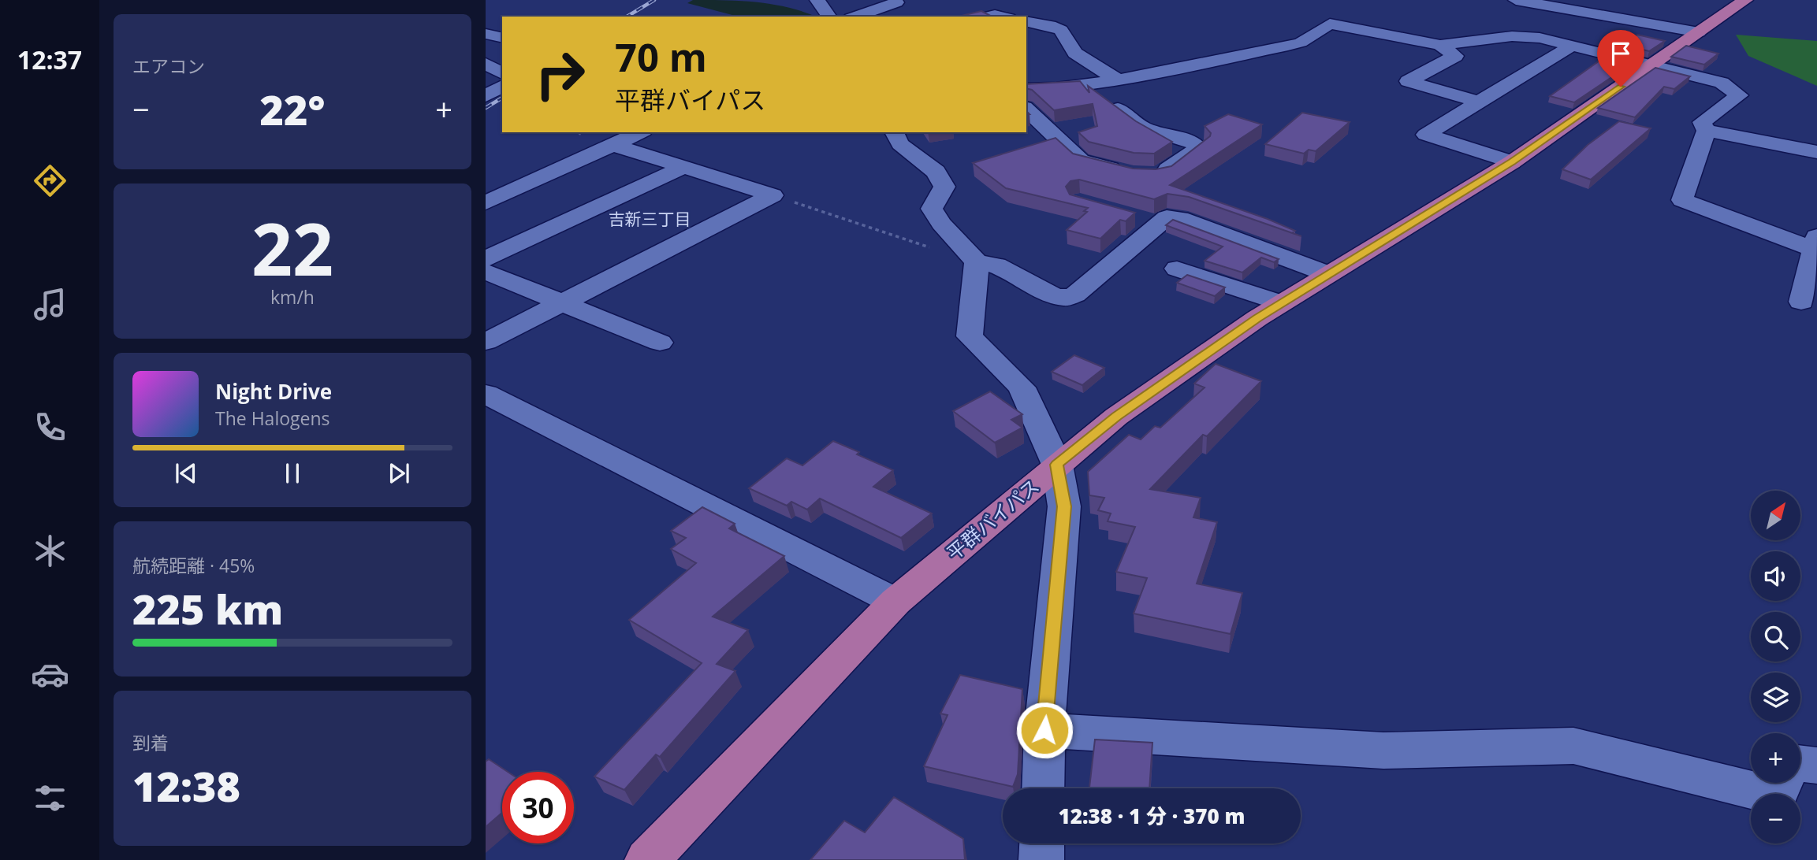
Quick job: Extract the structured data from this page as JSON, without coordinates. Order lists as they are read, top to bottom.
{
  "streets": {
    "highway": ["平群バイパス"]
  },
  "districts": ["吉新三丁目"],
  "north": "top right",
  "page": {
    "tabs": "12:37",
    "tile": [
      "エアコン",
      ["22", "km/h"],
      ["航続距離 · 45%", "225 km"],
      ["到着", "12:38"]
    ],
    "turn": ["70 m", "平群バイパス"],
    "heat": ["−", "22°", "+"],
    "song": ["Night Drive", "The Halogens"],
    "map_buttons": ["+", "−"],
    "limit": "30",
    "trip": "12:38 · 1 分 · 370 m"
  }
}
